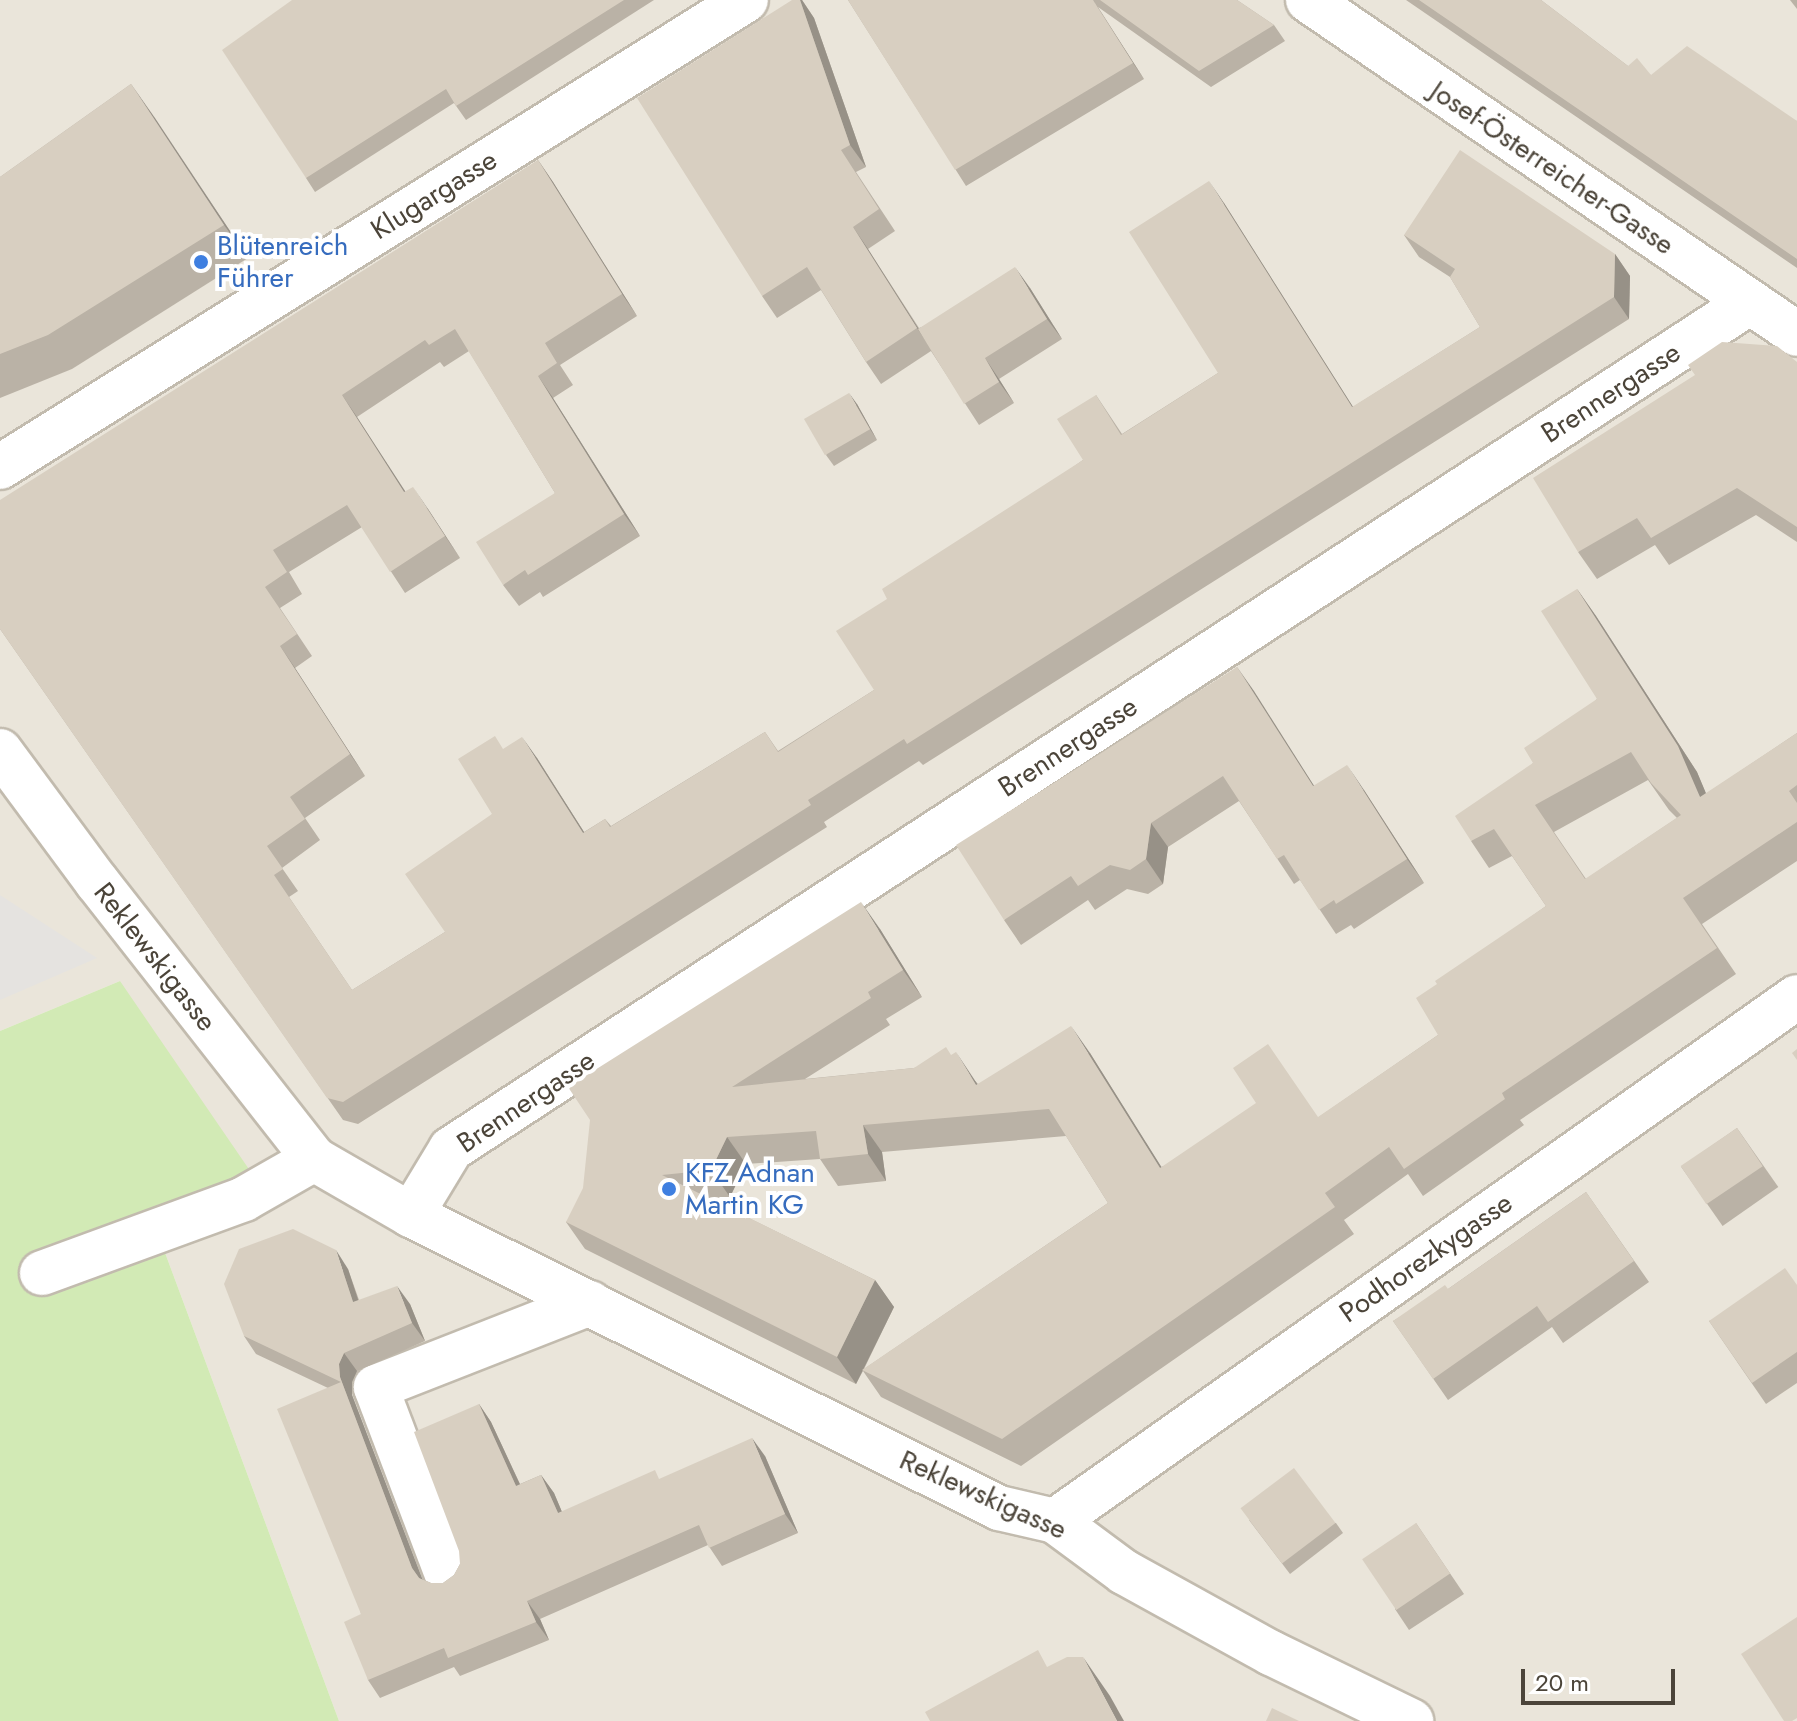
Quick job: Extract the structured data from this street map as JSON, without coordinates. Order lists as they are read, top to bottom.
{
  "streets": {
    "street": [
      "Josef-Österreicher-Gasse",
      "Klugargasse",
      "Brennergasse",
      "Reklewskigasse",
      "Podhorezkygasse"
    ]
  },
  "crossings": [
    ["Josef-Österreicher-Gasse", "Brennergasse"],
    ["Brennergasse", "Reklewskigasse"],
    ["Reklewskigasse", "Podhorezkygasse"]
  ],
  "places": ["Blütenreich Führer", "KFZ Adnan Martin KG"],
  "scale_bar": "20 m"
}
